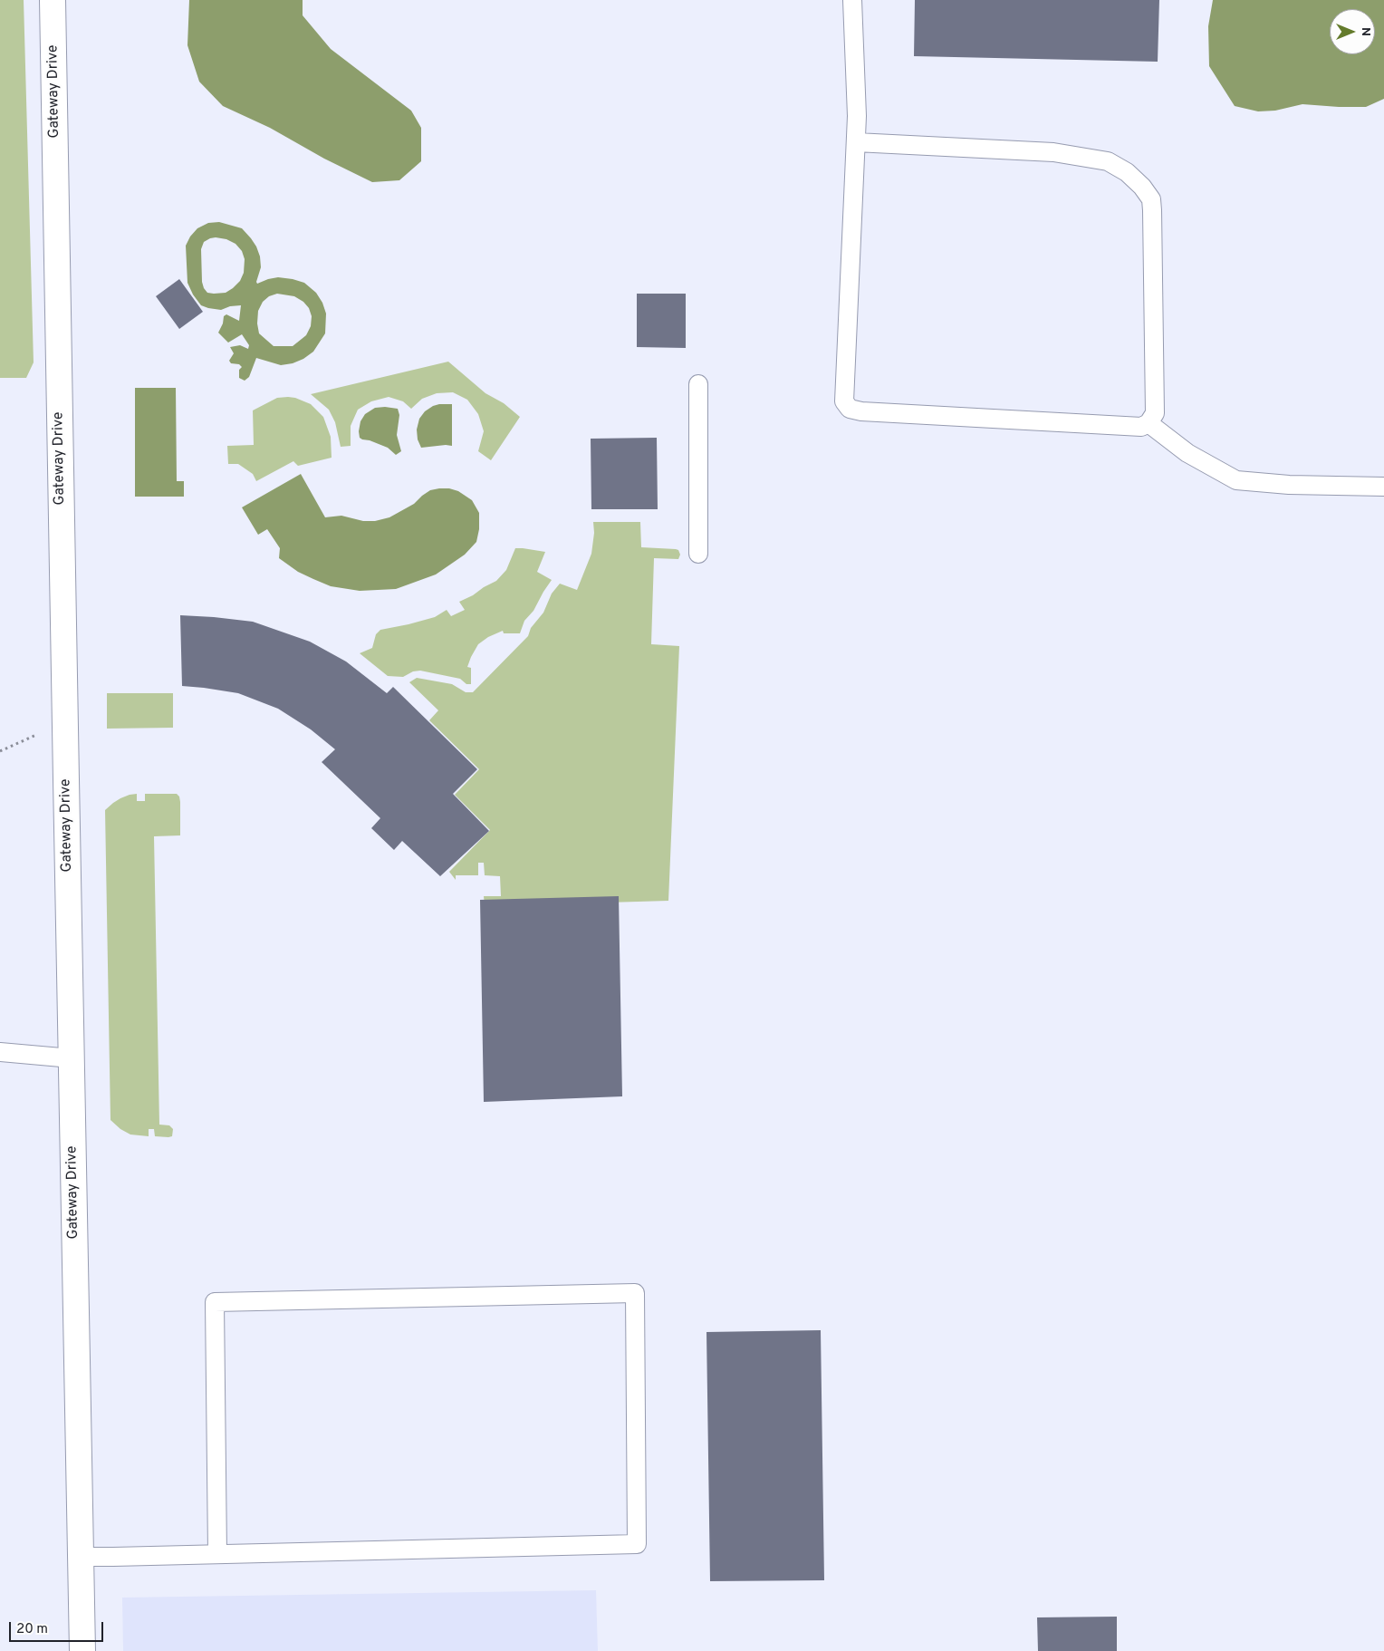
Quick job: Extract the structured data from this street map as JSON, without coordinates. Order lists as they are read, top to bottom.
{
  "streets": {
    "street": ["Gateway Drive"]
  },
  "scale_bar": "20 m",
  "north": "right"
}
